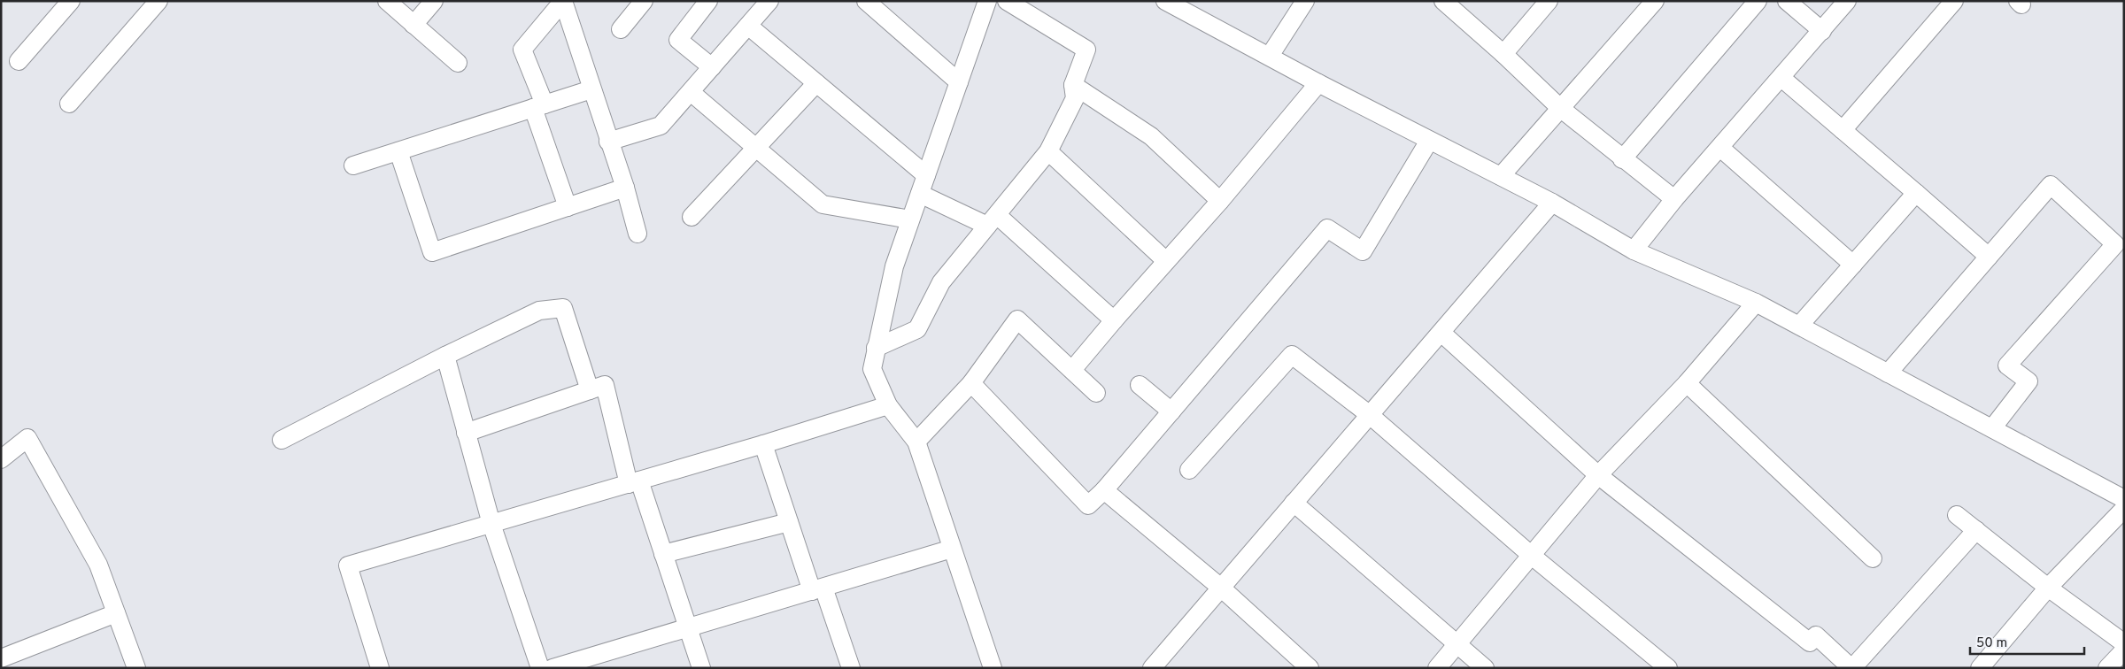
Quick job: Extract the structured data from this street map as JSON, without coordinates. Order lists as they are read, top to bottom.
{
  "scale_bar": "50 m"
}
